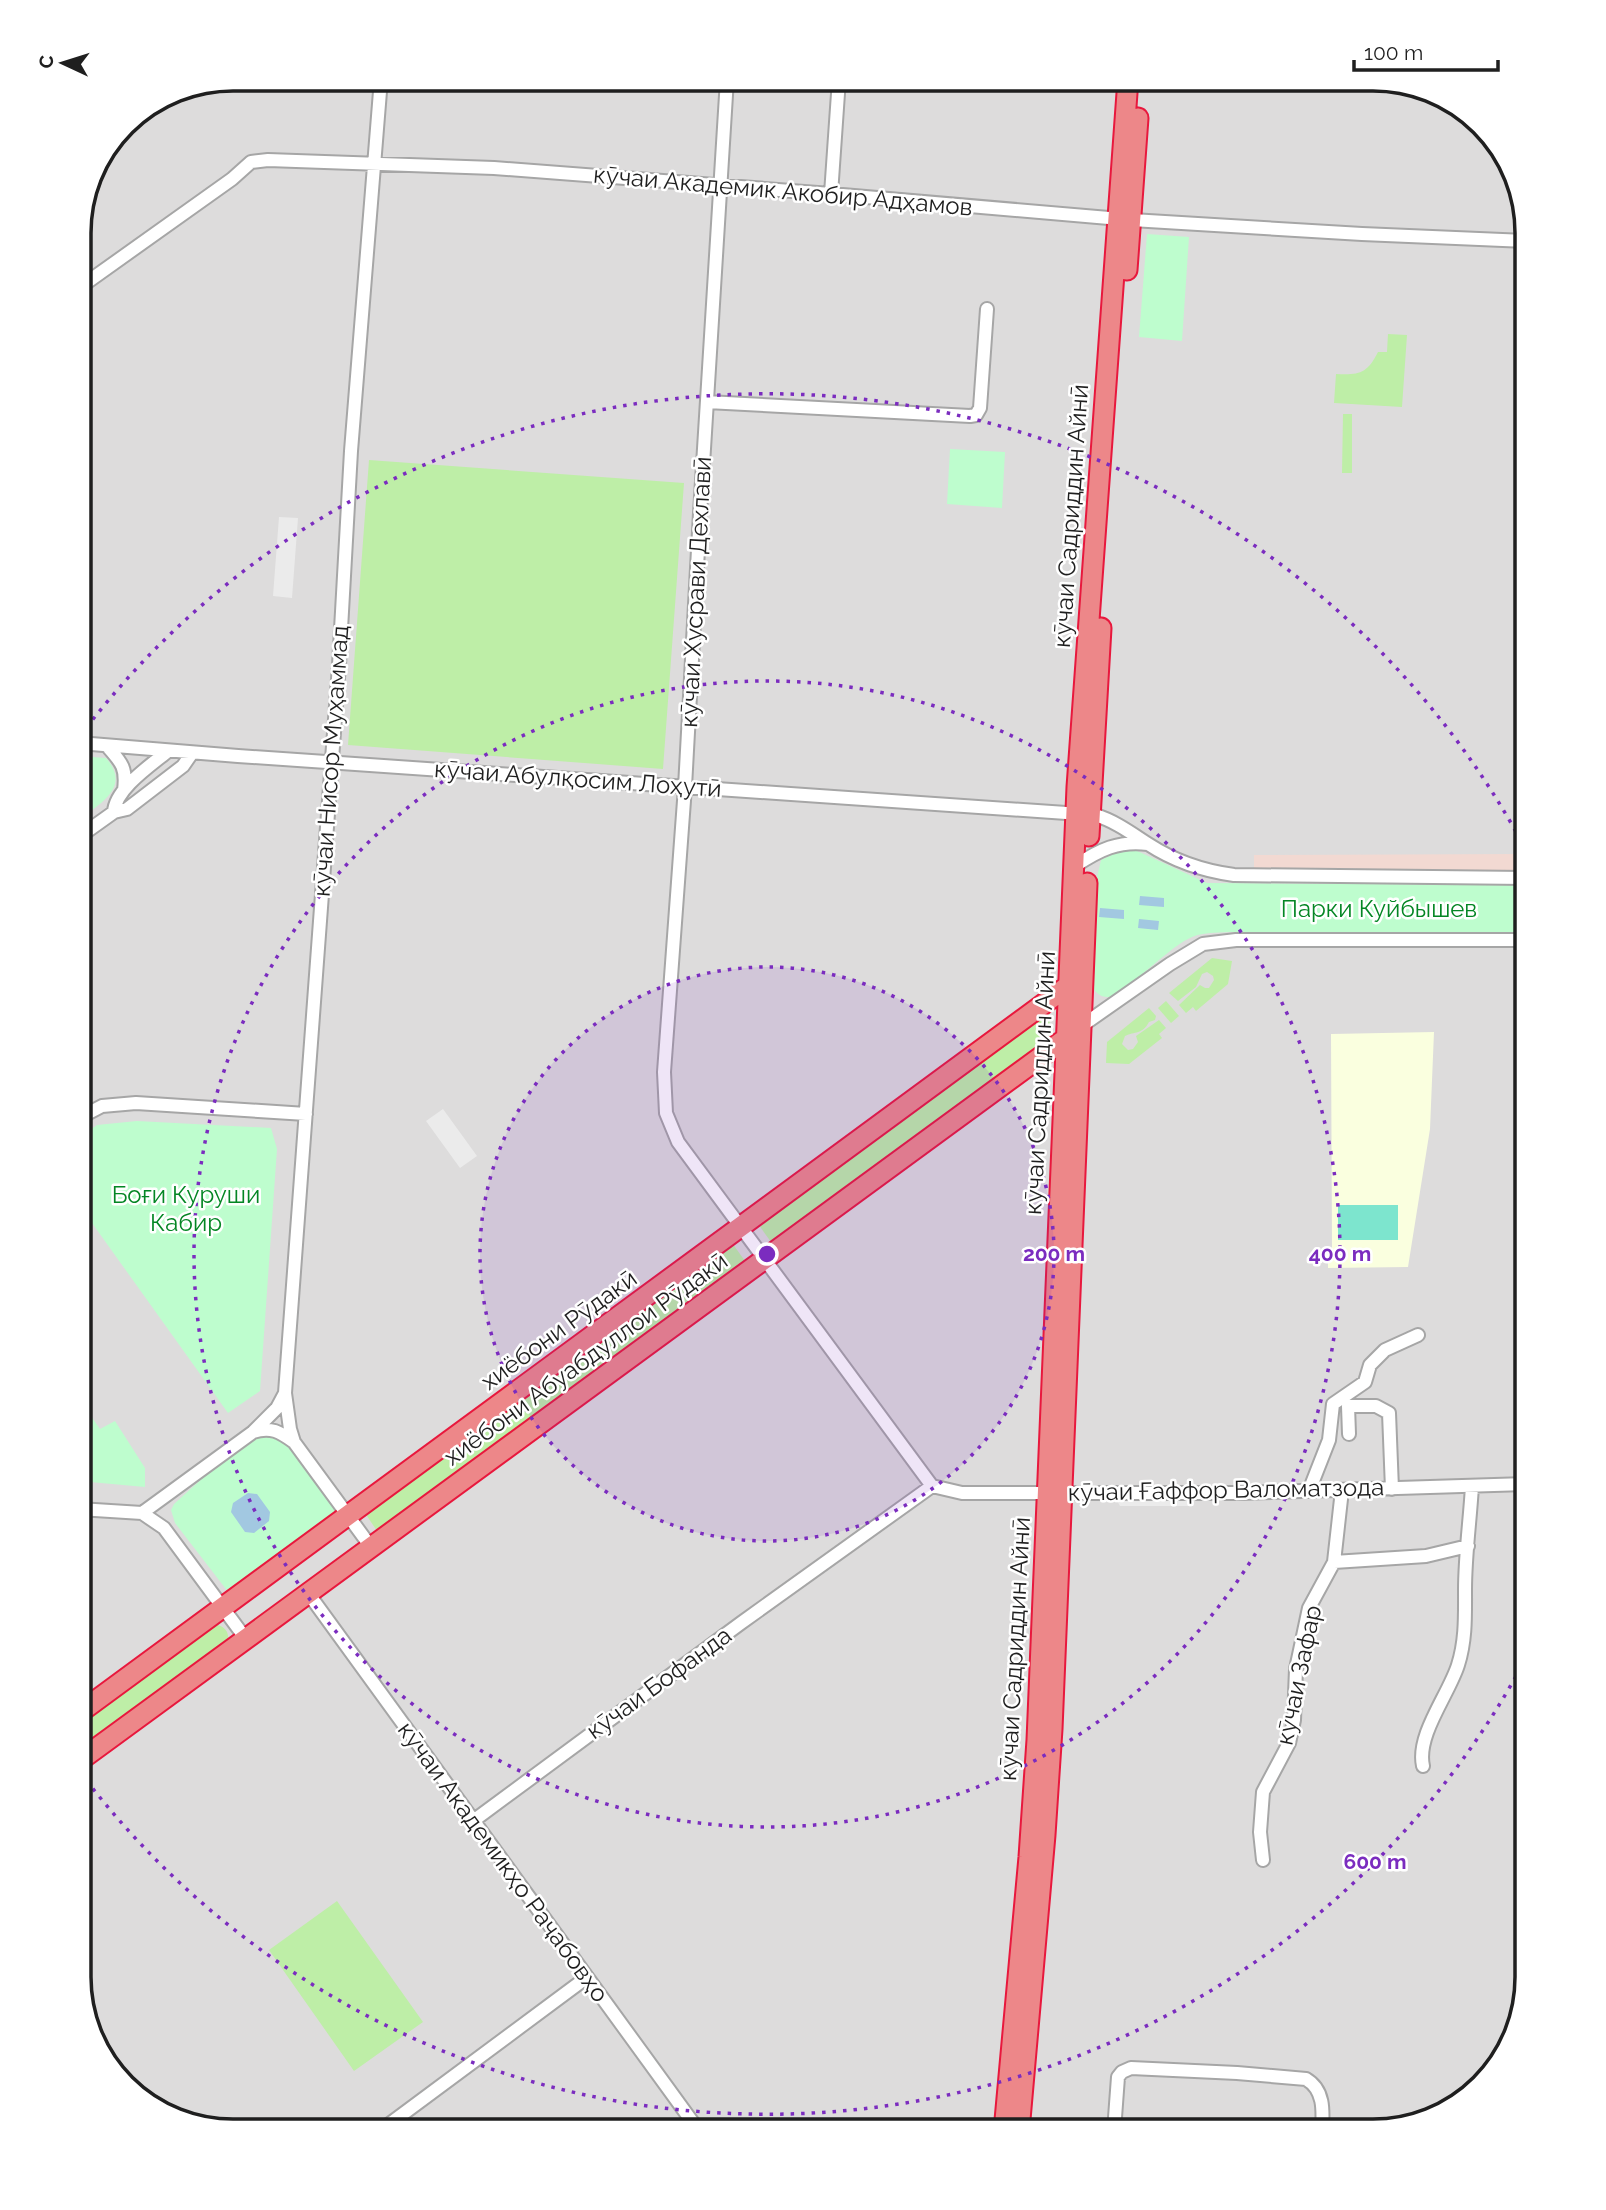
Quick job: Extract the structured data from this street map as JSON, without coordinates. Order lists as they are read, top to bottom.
{
  "streets": {
    "highway": ["кӯчаи Садриддин Айнӣ", "хиёбони Рӯдакӣ", "хиёбони Абуабдуллои Рӯдакӣ"],
    "street": [
      "кӯчаи Академик Акобир Адҳамов",
      "кӯчаи Хусрави Дехлавӣ",
      "кӯчаи Нисор Муҳаммад",
      "кӯчаи Абулқосим Лоҳутӣ",
      "кӯчаи Ғаффор Валоматзода",
      "кӯчаи Зафар",
      "кӯчаи Бофанда",
      "кӯчаи Академикҳо Раҷабовҳо"
    ]
  },
  "crossings": [
    ["кӯчаи Академик Акобир Адҳамов", "кӯчаи Садриддин Айнӣ"],
    ["кӯчаи Академик Акобир Адҳамов", "кӯчаи Хусрави Дехлавӣ"],
    ["кӯчаи Академик Акобир Адҳамов", "кӯчаи Нисор Муҳаммад"],
    ["кӯчаи Садриддин Айнӣ", "кӯчаи Абулқосим Лоҳутӣ"],
    ["кӯчаи Садриддин Айнӣ", "хиёбони Рӯдакӣ"],
    ["кӯчаи Садриддин Айнӣ", "хиёбони Абуабдуллои Рӯдакӣ"],
    ["кӯчаи Садриддин Айнӣ", "кӯчаи Ғаффор Валоматзода"],
    ["кӯчаи Хусрави Дехлавӣ", "кӯчаи Абулқосим Лоҳутӣ"],
    ["кӯчаи Хусрави Дехлавӣ", "хиёбони Рӯдакӣ"],
    ["кӯчаи Нисор Муҳаммад", "кӯчаи Абулқосим Лоҳутӣ"],
    ["кӯчаи Нисор Муҳаммад", "хиёбони Рӯдакӣ"],
    ["кӯчаи Нисор Муҳаммад", "хиёбони Абуабдуллои Рӯдакӣ"],
    ["хиёбони Абуабдуллои Рӯдакӣ", "кӯчаи Академикҳо Раҷабовҳо"],
    ["кӯчаи Ғаффор Валоматзода", "кӯчаи Зафар"],
    ["кӯчаи Ғаффор Валоматзода", "кӯчаи Бофанда"],
    ["кӯчаи Бофанда", "кӯчаи Академикҳо Раҷабовҳо"]
  ],
  "parks": ["Парки Куйбышев", "Боғи Куруши Кабир"],
  "scale_bar": "100 m",
  "north": "left",
  "rings": ["200 m", "400 m", "600 m"]
}
